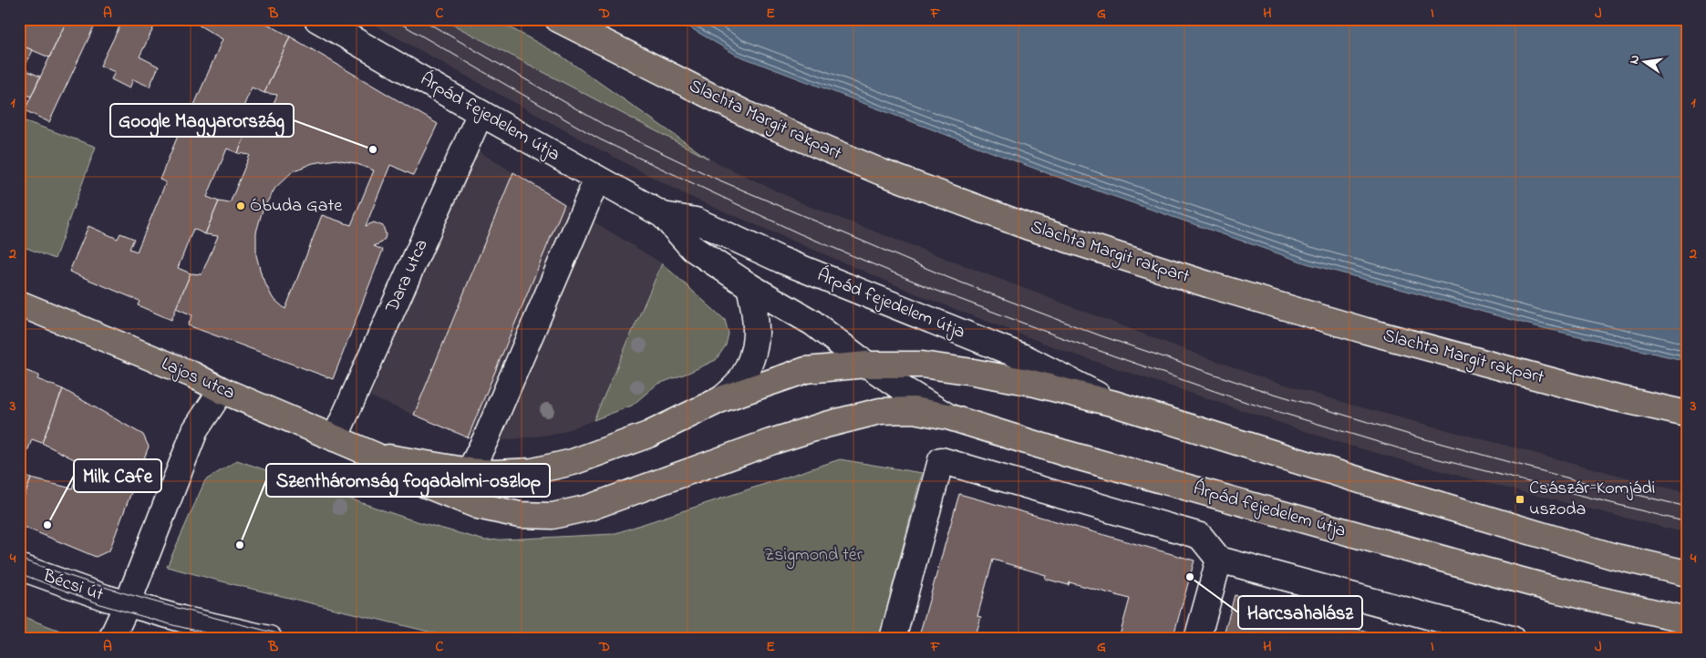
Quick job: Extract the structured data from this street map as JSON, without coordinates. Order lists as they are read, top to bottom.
{
  "streets": {
    "main road": ["Árpád fejedelem útja", "Slachta Margit rakpart", "Lajos utca"],
    "street": ["Dara utca", "Bécsi út"]
  },
  "crossings": [
    ["Árpád fejedelem útja", "Dara utca"],
    ["Dara utca", "Lajos utca"]
  ],
  "parks": ["Zsigmond tér"],
  "places": {
    "other": [
      "Google Magyarország",
      "Óbuda Gate",
      "Milk Cafe",
      "Szentháromság fogadalmi-oszlop",
      "Harcsahalász"
    ],
    "transit": ["Császár-Komjádi uszoda"]
  },
  "north": "left",
  "grid": {
    "columns": [
      "A",
      "B",
      "C",
      "D",
      "E",
      "F",
      "G",
      "H",
      "I",
      "J"
    ],
    "rows": [
      "1",
      "2",
      "3",
      "4"
    ]
  }
}
